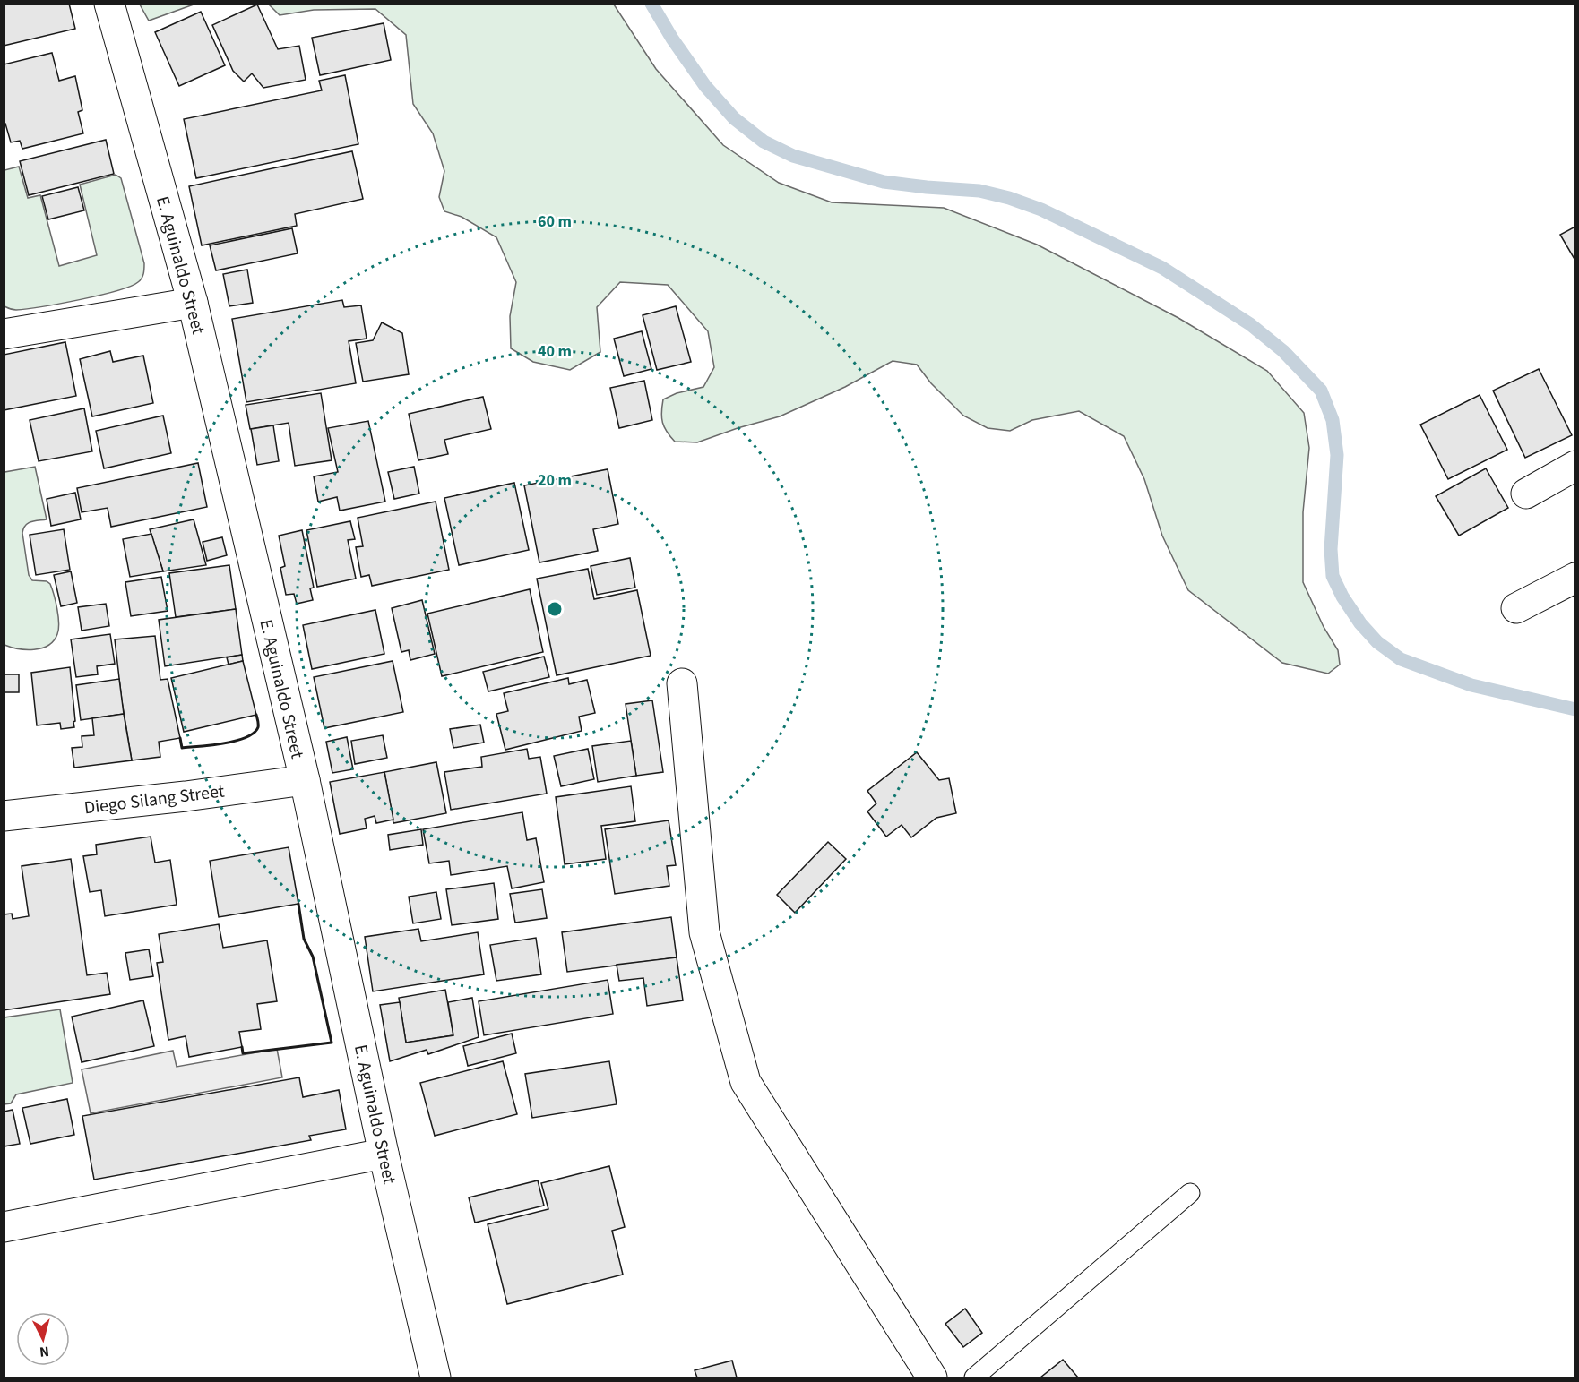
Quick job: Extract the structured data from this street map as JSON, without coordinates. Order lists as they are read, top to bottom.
{
  "streets": {
    "street": ["E. Aguinaldo Street", "Diego Silang Street"]
  },
  "crossings": [
    ["E. Aguinaldo Street", "Diego Silang Street"]
  ],
  "north": "bottom",
  "rings": ["60 m", "40 m", "20 m"]
}
